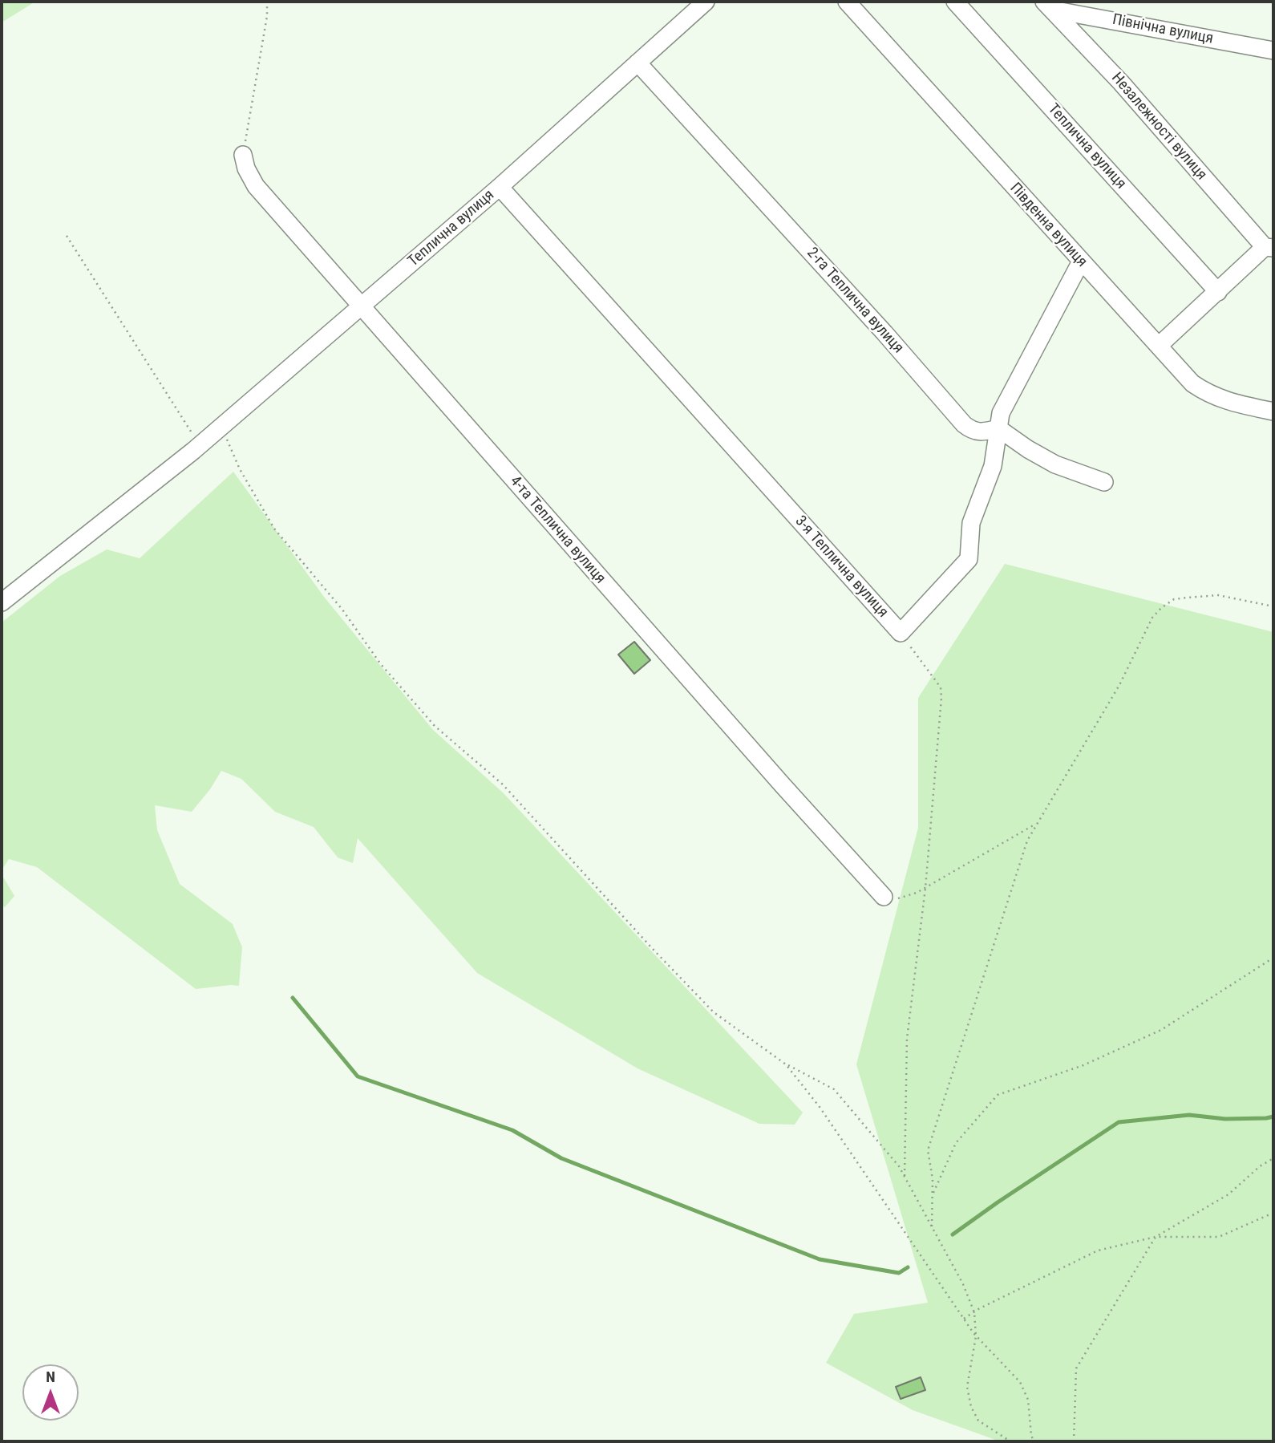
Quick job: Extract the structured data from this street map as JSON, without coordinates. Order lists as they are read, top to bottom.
{
  "streets": {
    "street": [
      "Північна вулиця",
      "Незалежності вулиця",
      "Теплична вулиця",
      "Південна вулиця",
      "2-га Теплична вулиця",
      "4-та Теплична вулиця",
      "3-я Теплична вулиця"
    ]
  },
  "crossings": [
    ["Північна вулиця", "Незалежності вулиця"],
    ["Теплична вулиця", "2-га Теплична вулиця"],
    ["Теплична вулиця", "4-та Теплична вулиця"],
    ["Теплична вулиця", "3-я Теплична вулиця"],
    ["Південна вулиця", "3-я Теплична вулиця"],
    ["2-га Теплична вулиця", "3-я Теплична вулиця"]
  ],
  "north": "top"
}
